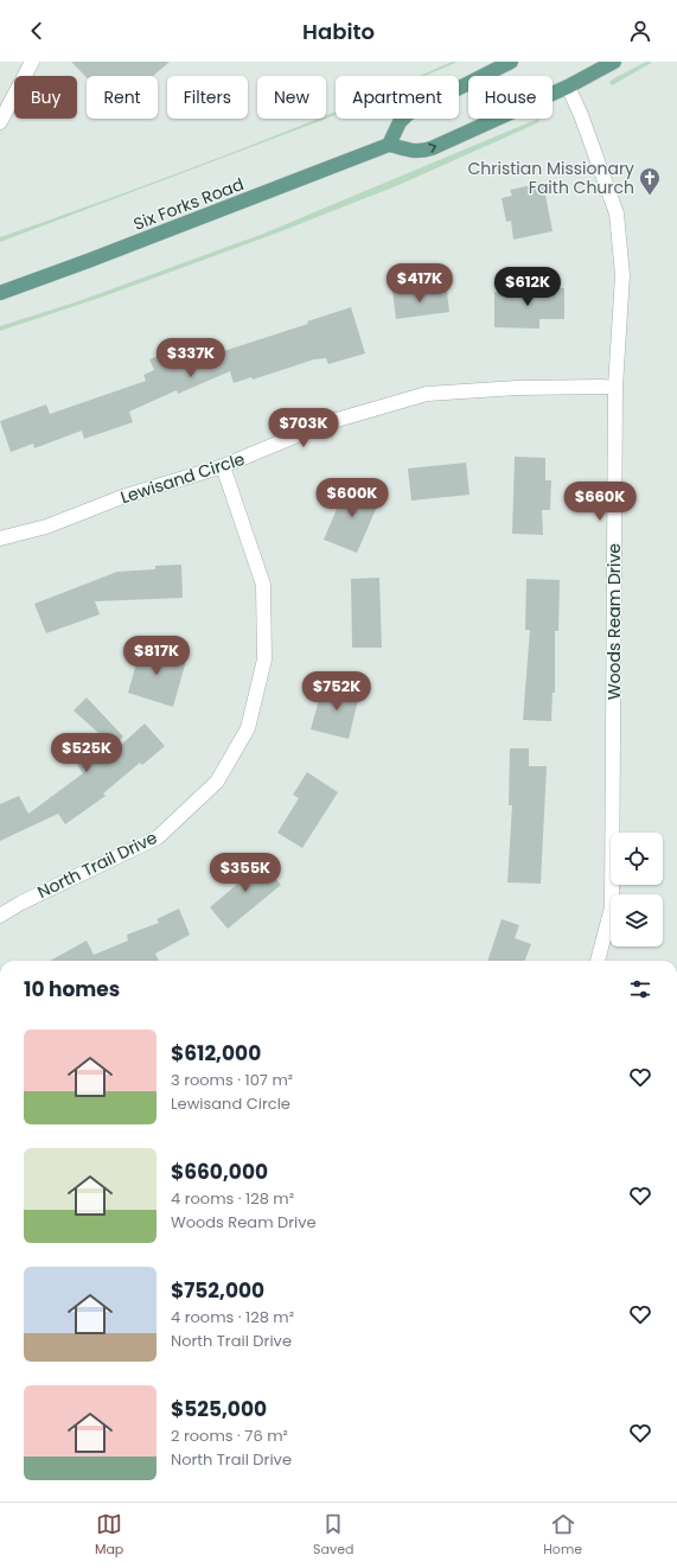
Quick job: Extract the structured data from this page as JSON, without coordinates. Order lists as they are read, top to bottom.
{
  "streets": {
    "main road": ["Six Forks Road"],
    "street": ["Lewisand Circle", "Woods Ream Drive", "North Trail Drive"]
  },
  "crossings": [
    ["Lewisand Circle", "Woods Ream Drive"],
    ["Lewisand Circle", "North Trail Drive"]
  ],
  "places": {
    "church": ["Christian Missionary Faith Church"]
  },
  "page": {
    "header": "Habito",
    "chip": [
      "Buy",
      "Rent",
      "Filters",
      "New",
      "Apartment",
      "House"
    ],
    "price": [
      "$417K",
      "$612K",
      "$337K",
      "$703K",
      "$600K",
      "$660K",
      "$817K",
      "$752K",
      "$525K",
      "$355K"
    ],
    "heading": "10 homes",
    "list": [
      {
        "name": "$612,000",
        "note": "3 rooms · 107 m² · Lewisand Circle"
      },
      {
        "name": "$660,000",
        "note": "4 rooms · 128 m² · Woods Ream Drive"
      },
      {
        "name": "$752,000",
        "note": "4 rooms · 128 m² · North Trail Drive"
      },
      {
        "name": "$525,000",
        "note": "2 rooms · 76 m² · North Trail Drive"
      }
    ],
    "tabs": ["Map", "Saved", "Home"]
  }
}
